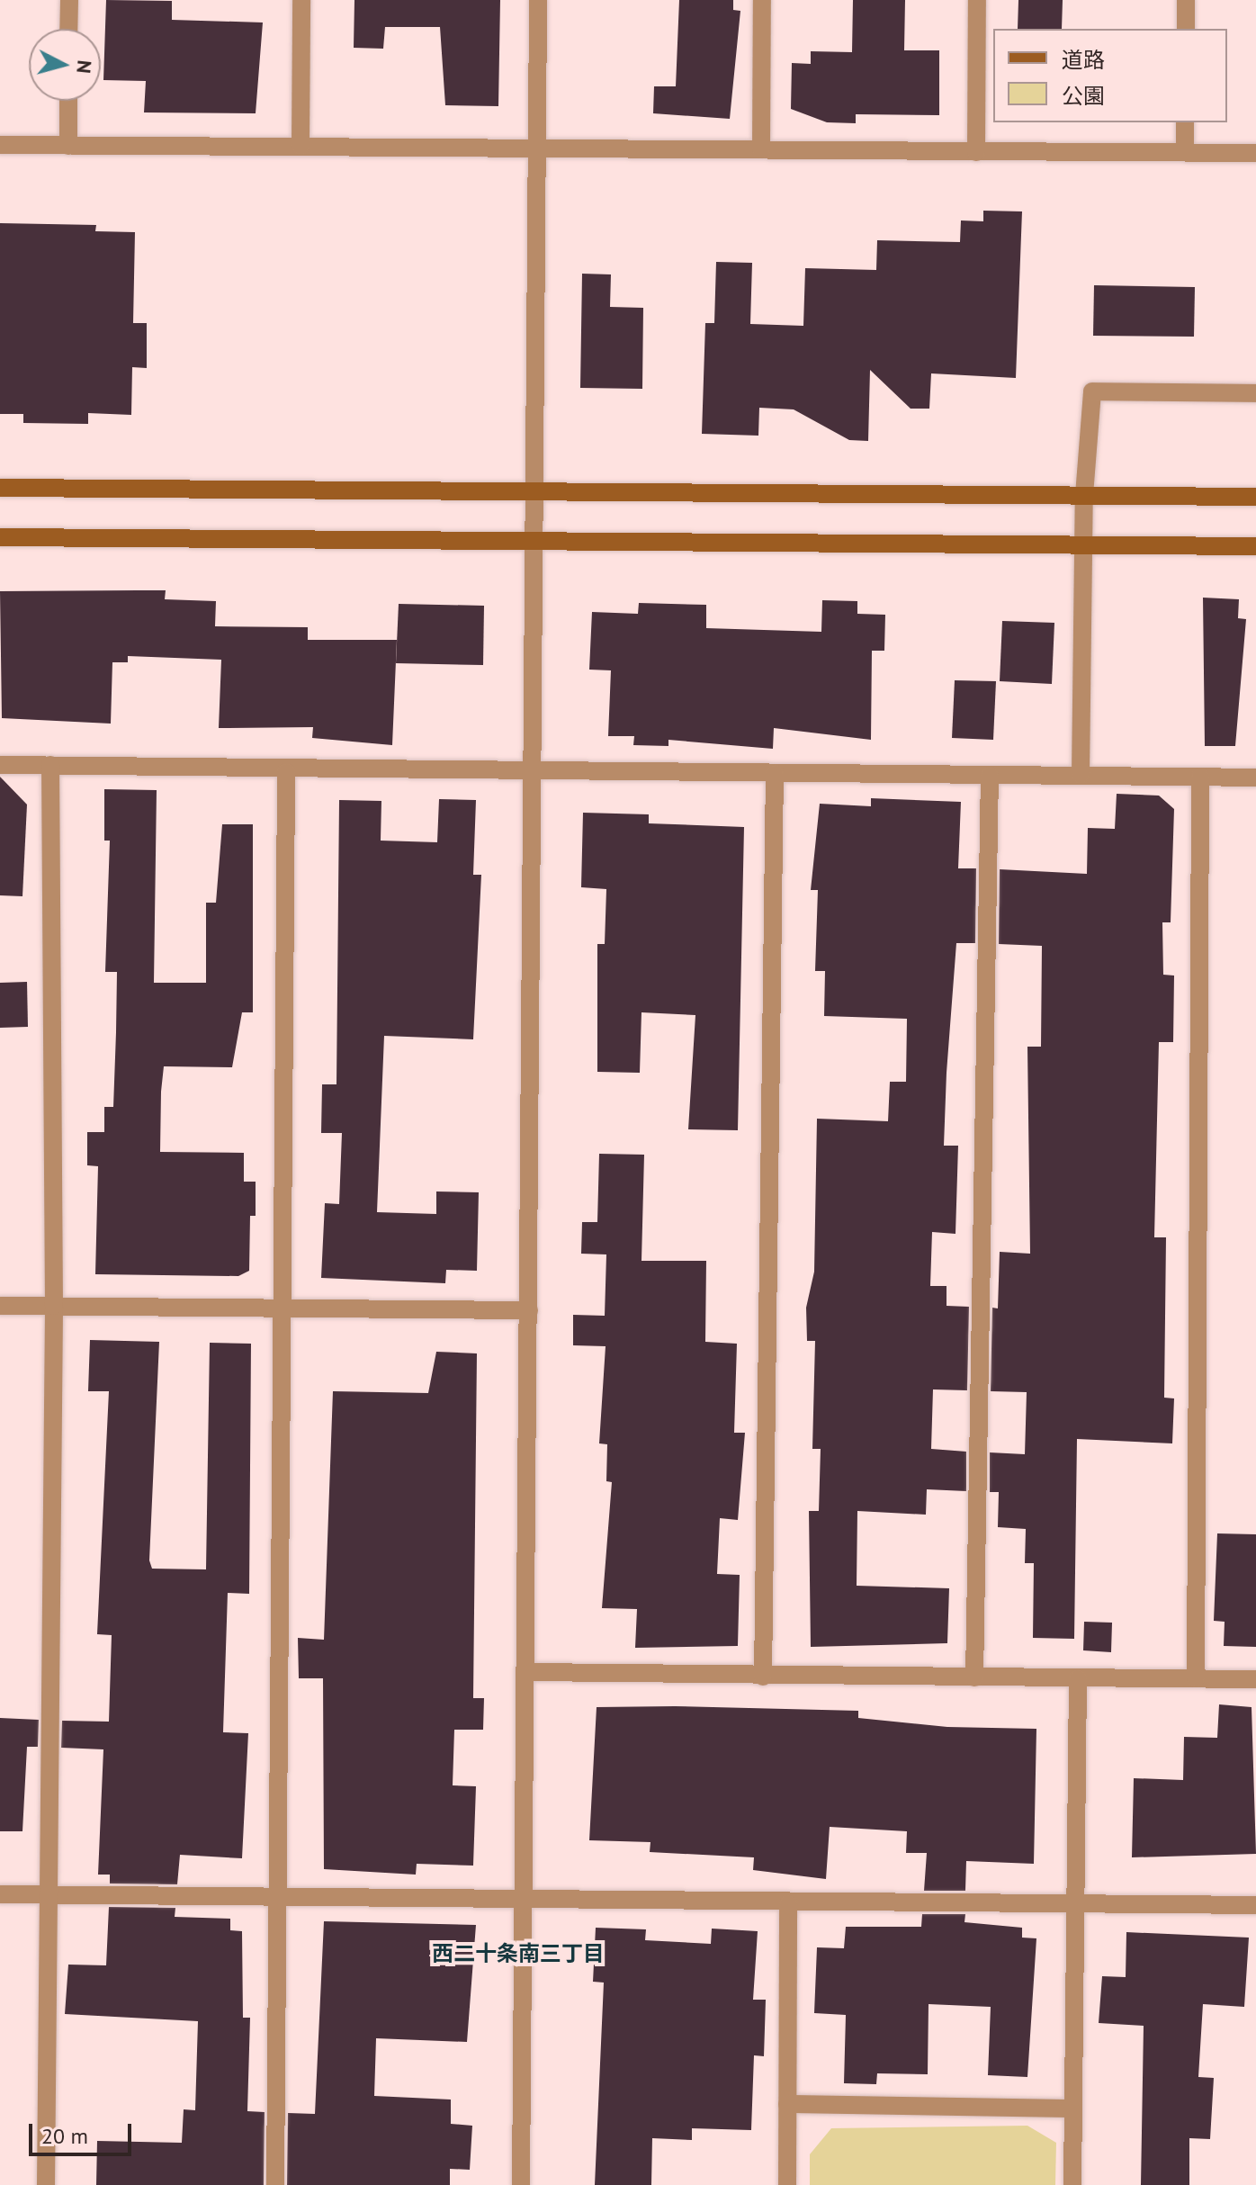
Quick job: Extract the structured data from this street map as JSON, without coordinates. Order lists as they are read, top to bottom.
{
  "districts": ["西二十条南三丁目"],
  "legend": ["道路", "公園"],
  "scale_bar": "20 m",
  "north": "right"
}
